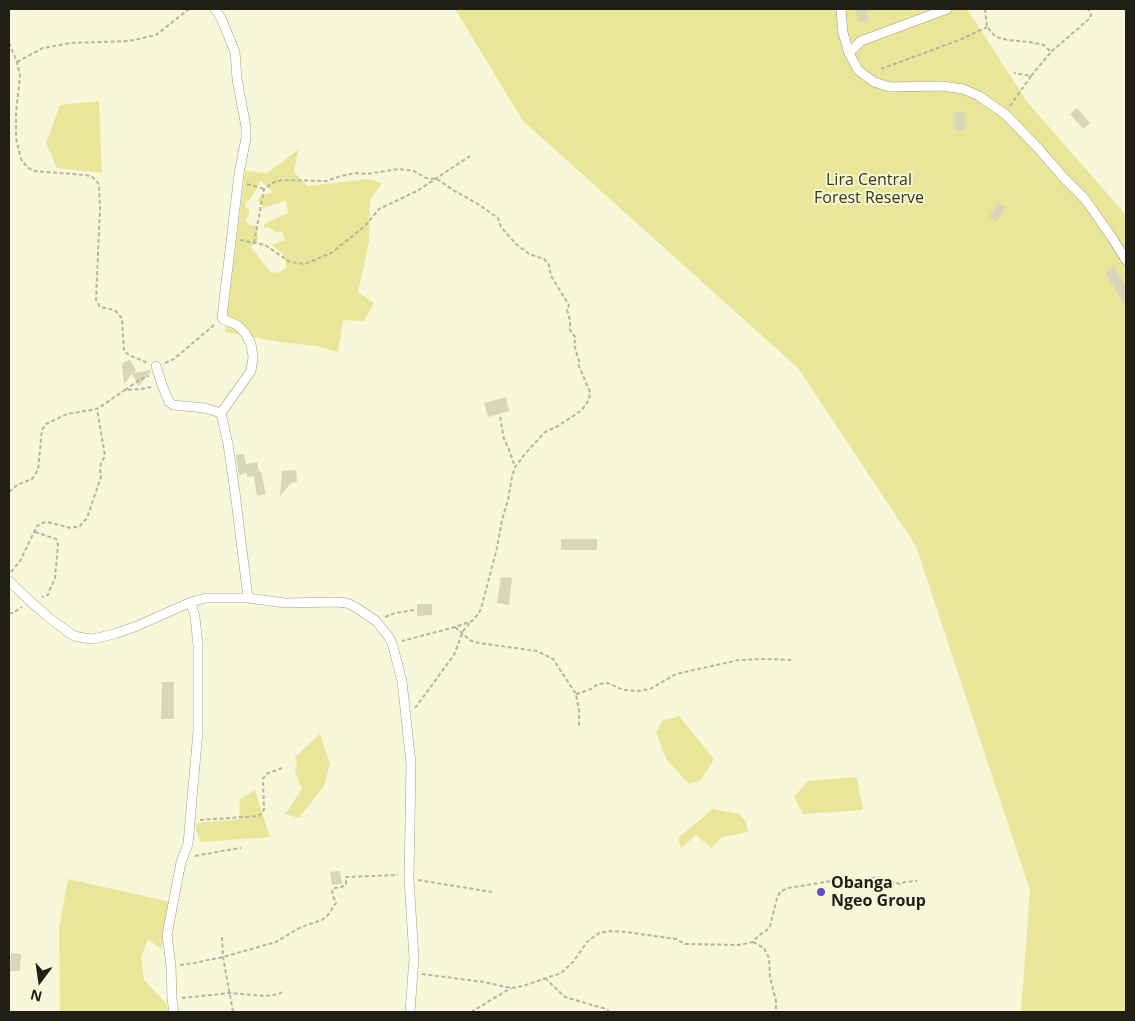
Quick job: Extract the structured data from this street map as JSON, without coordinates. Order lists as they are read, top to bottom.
{
  "parks": ["Lira Central Forest Reserve"],
  "places": ["Obanga Ngeo Group"],
  "north": "bottom"
}
